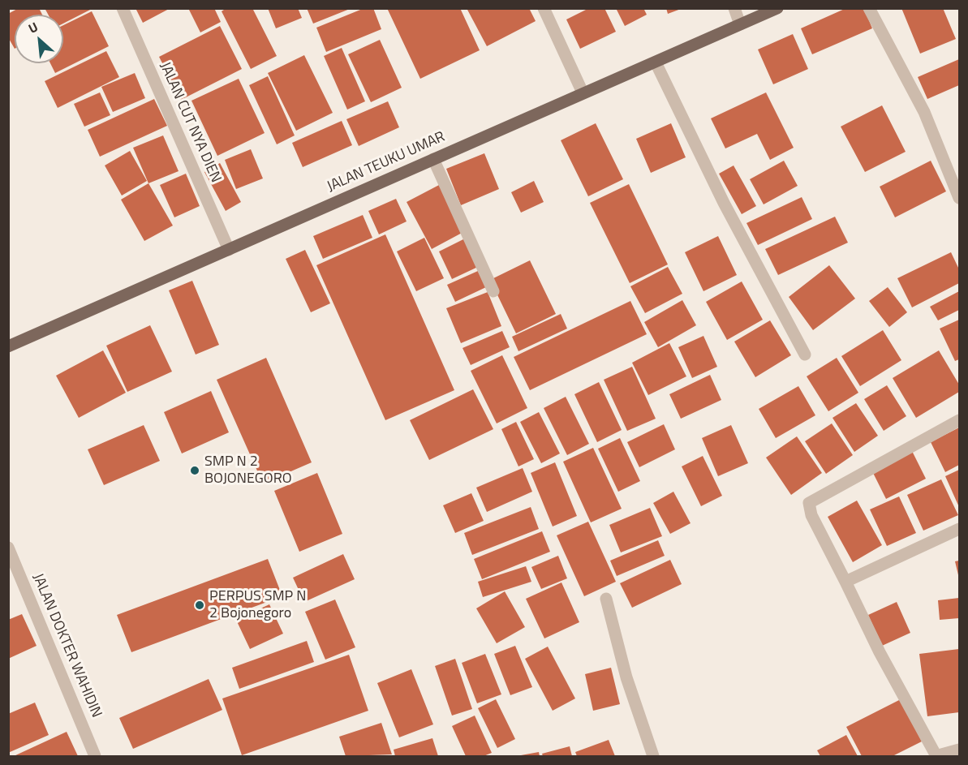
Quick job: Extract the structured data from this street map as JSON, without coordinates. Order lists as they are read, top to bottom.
{
  "streets": {
    "main road": ["JALAN TEUKU UMAR"],
    "street": ["JALAN CUT NYA DIEN", "JALAN DOKTER WAHIDIN"]
  },
  "crossings": [
    ["JALAN CUT NYA DIEN", "JALAN TEUKU UMAR"]
  ],
  "places": ["SMP N 2 BOJONEGORO", "PERPUS SMP N 2 Bojonegoro"],
  "north": "top left"
}
